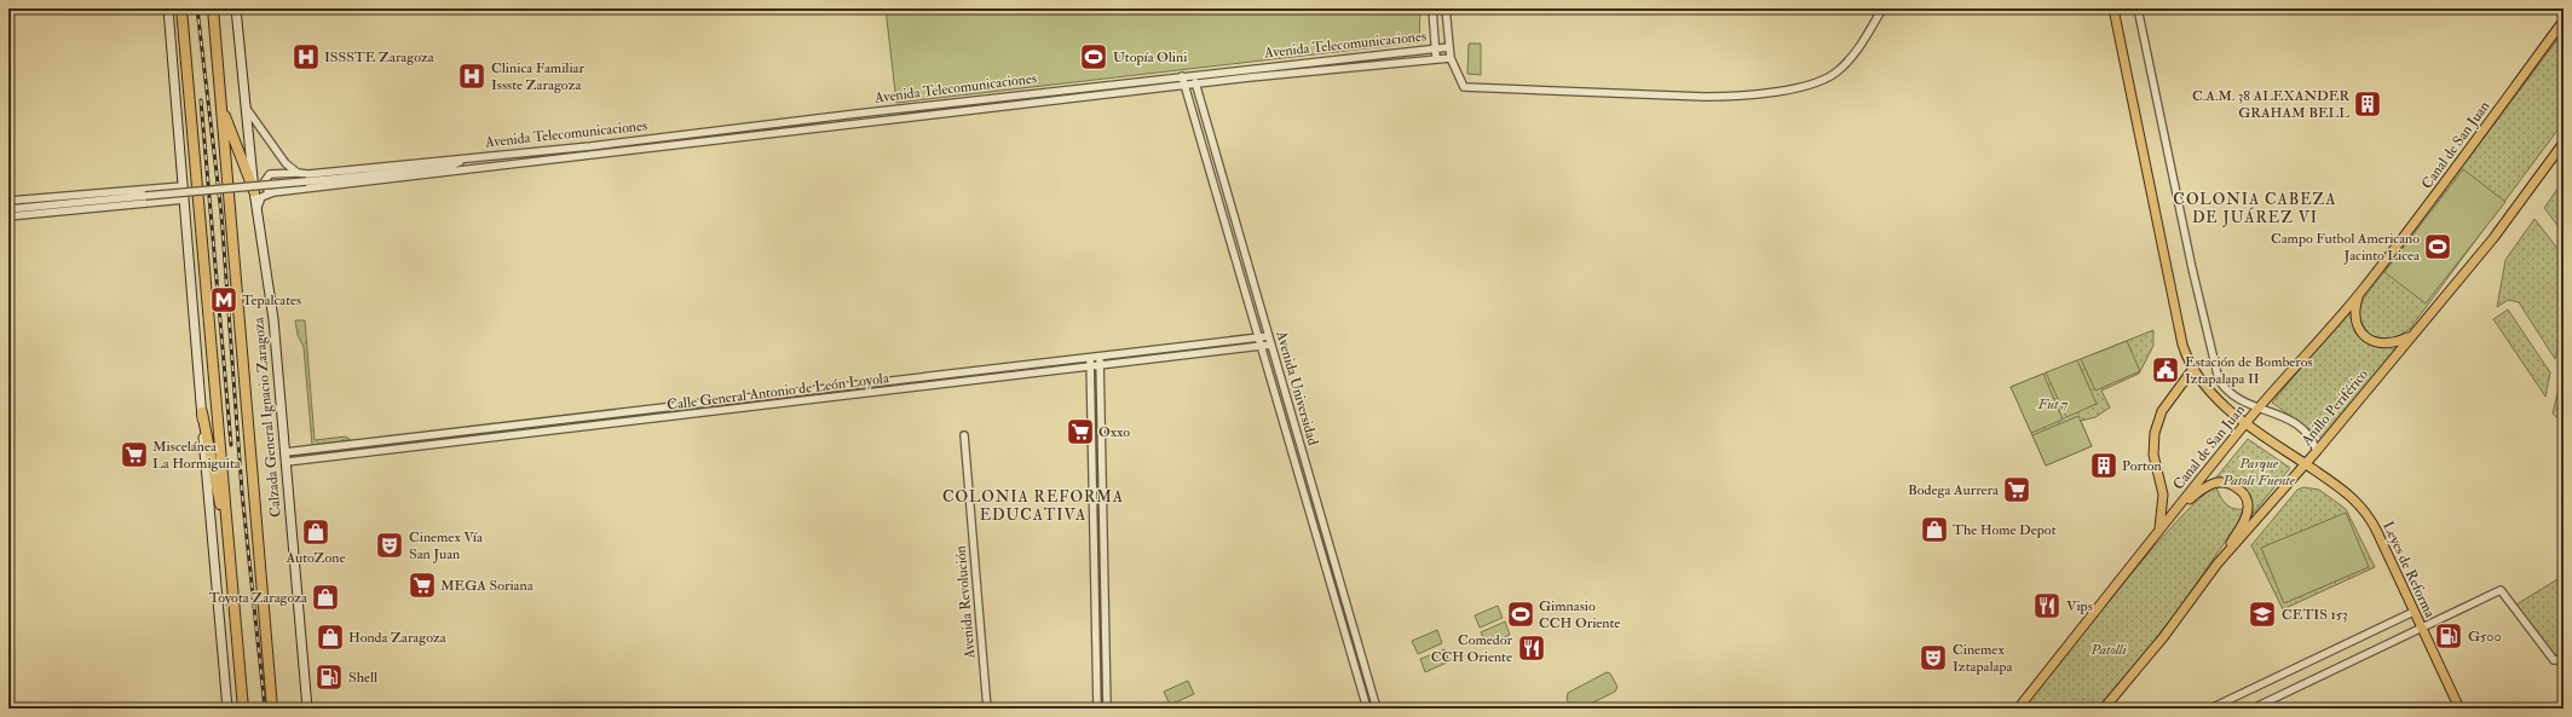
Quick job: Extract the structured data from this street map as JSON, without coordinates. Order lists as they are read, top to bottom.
{
  "streets": {
    "highway": ["Calzada General Ignacio Zaragoza"],
    "main road": ["Canal de San Juan", "Anillo Periférico", "Leyes de Reforma"],
    "street": [
      "Avenida Telecomunicaciones",
      "Avenida Universidad",
      "Calle General Antonio de León Loyola",
      "Avenida Revolución"
    ]
  },
  "crossings": [
    ["Avenida Telecomunicaciones", "Avenida Universidad"],
    ["Canal de San Juan", "Leyes de Reforma"],
    ["Avenida Universidad", "Calle General Antonio de León Loyola"],
    ["Calle General Antonio de León Loyola", "Calzada General Ignacio Zaragoza"],
    ["Anillo Periférico", "Leyes de Reforma"]
  ],
  "districts": ["COLONIA CABEZA DE JUÁREZ VI", "COLONIA REFORMA EDUCATIVA"],
  "parks": ["Fut 7", "Parque Patoli Fuente", "Patolli"],
  "places": {
    "hospital": ["ISSSTE Zaragoza", "Clinica Familiar Issste Zaragoza"],
    "sports": ["Utopía Olini", "Campo Futbol Americano Jacinto Licea", "Gimnasio CCH Oriente"],
    "building": ["C.A.M. 38 ALEXANDER GRAHAM BELL", "Porton"],
    "metro station": ["Tepalcates"],
    "public building": ["Estación de Bomberos Iztapalapa II"],
    "supermarket": [
      "Oxxo",
      "Miscelánea La Hormiguita",
      "Bodega Aurrera",
      "MEGA Soriana"
    ],
    "shop": [
      "The Home Depot",
      "AutoZone",
      "Toyota Zaragoza",
      "Honda Zaragoza"
    ],
    "theatre": ["Cinemex Vía San Juan", "Cinemex Iztapalapa"],
    "restaurant": ["Vips", "Comedor CCH Oriente"],
    "school or university": ["CETIS 153"],
    "fuel station": ["G500", "Shell"]
  }
}
